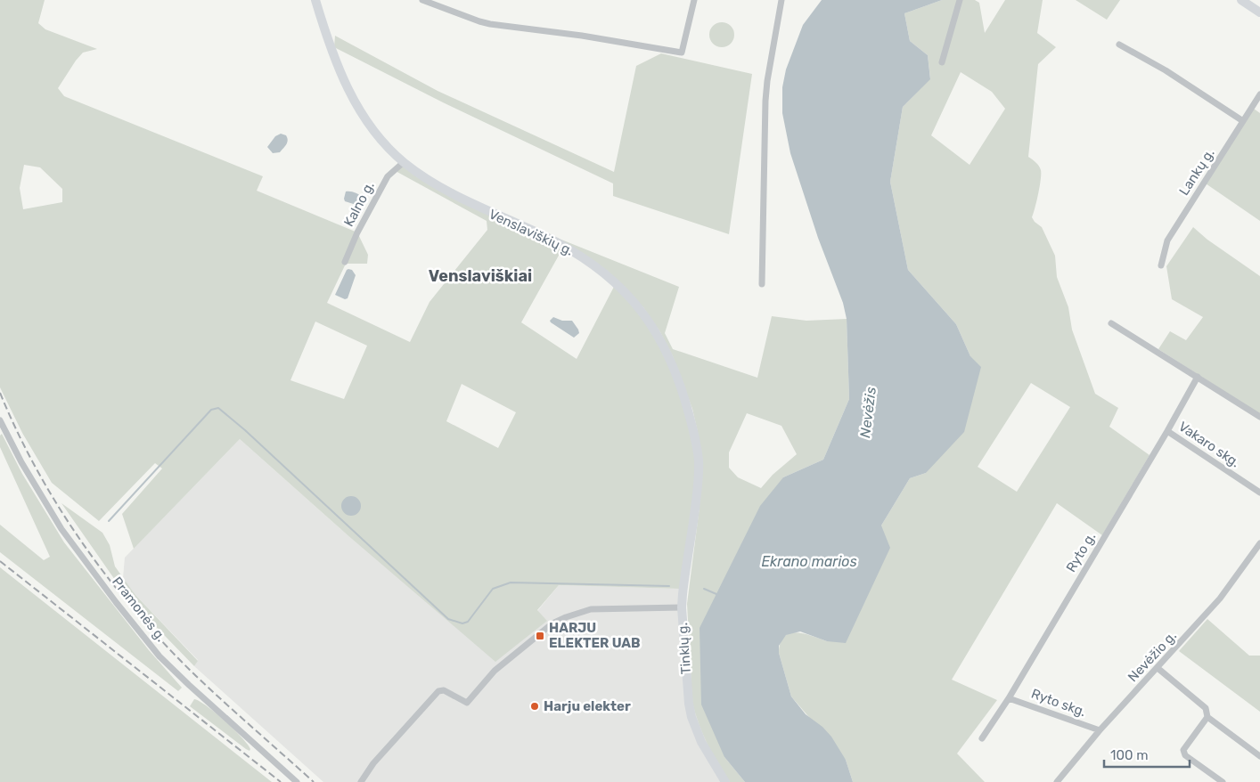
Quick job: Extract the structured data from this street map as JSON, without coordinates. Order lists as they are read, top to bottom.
{
  "streets": {
    "main road": ["Venslaviškių g.", "Tinklų g."],
    "street": [
      "Lankų g.",
      "Kalno g.",
      "Vakaro skg.",
      "Ryto g.",
      "Pramonės g.",
      "Nevėžio g.",
      "Ryto skg."
    ]
  },
  "crossings": [
    ["Kalno g.", "Venslaviškių g."],
    ["Venslaviškių g.", "Tinklų g."],
    ["Vakaro skg.", "Ryto g."],
    ["Ryto g.", "Ryto skg."],
    ["Nevėžio g.", "Ryto skg."]
  ],
  "districts": ["Venslaviškiai"],
  "water": ["Nevėžis", "Ekrano marios"],
  "places": {
    "transit": ["HARJU ELEKTER UAB"],
    "other": ["Harju elekter"]
  },
  "scale_bar": "100 m"
}
